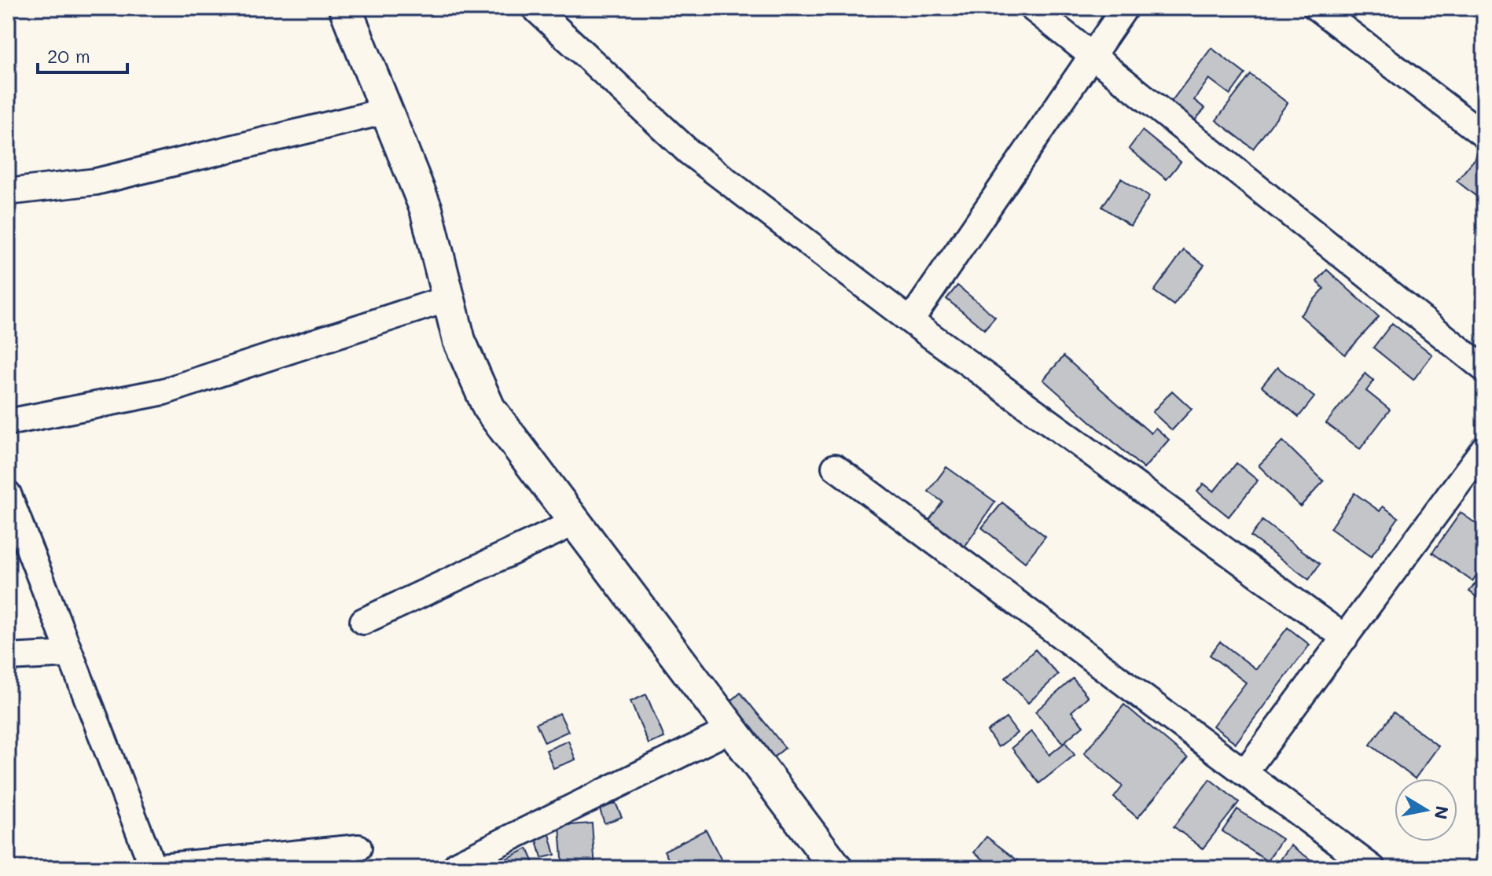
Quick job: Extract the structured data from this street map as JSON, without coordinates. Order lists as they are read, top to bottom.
{
  "scale_bar": "20 m",
  "north": "right"
}
